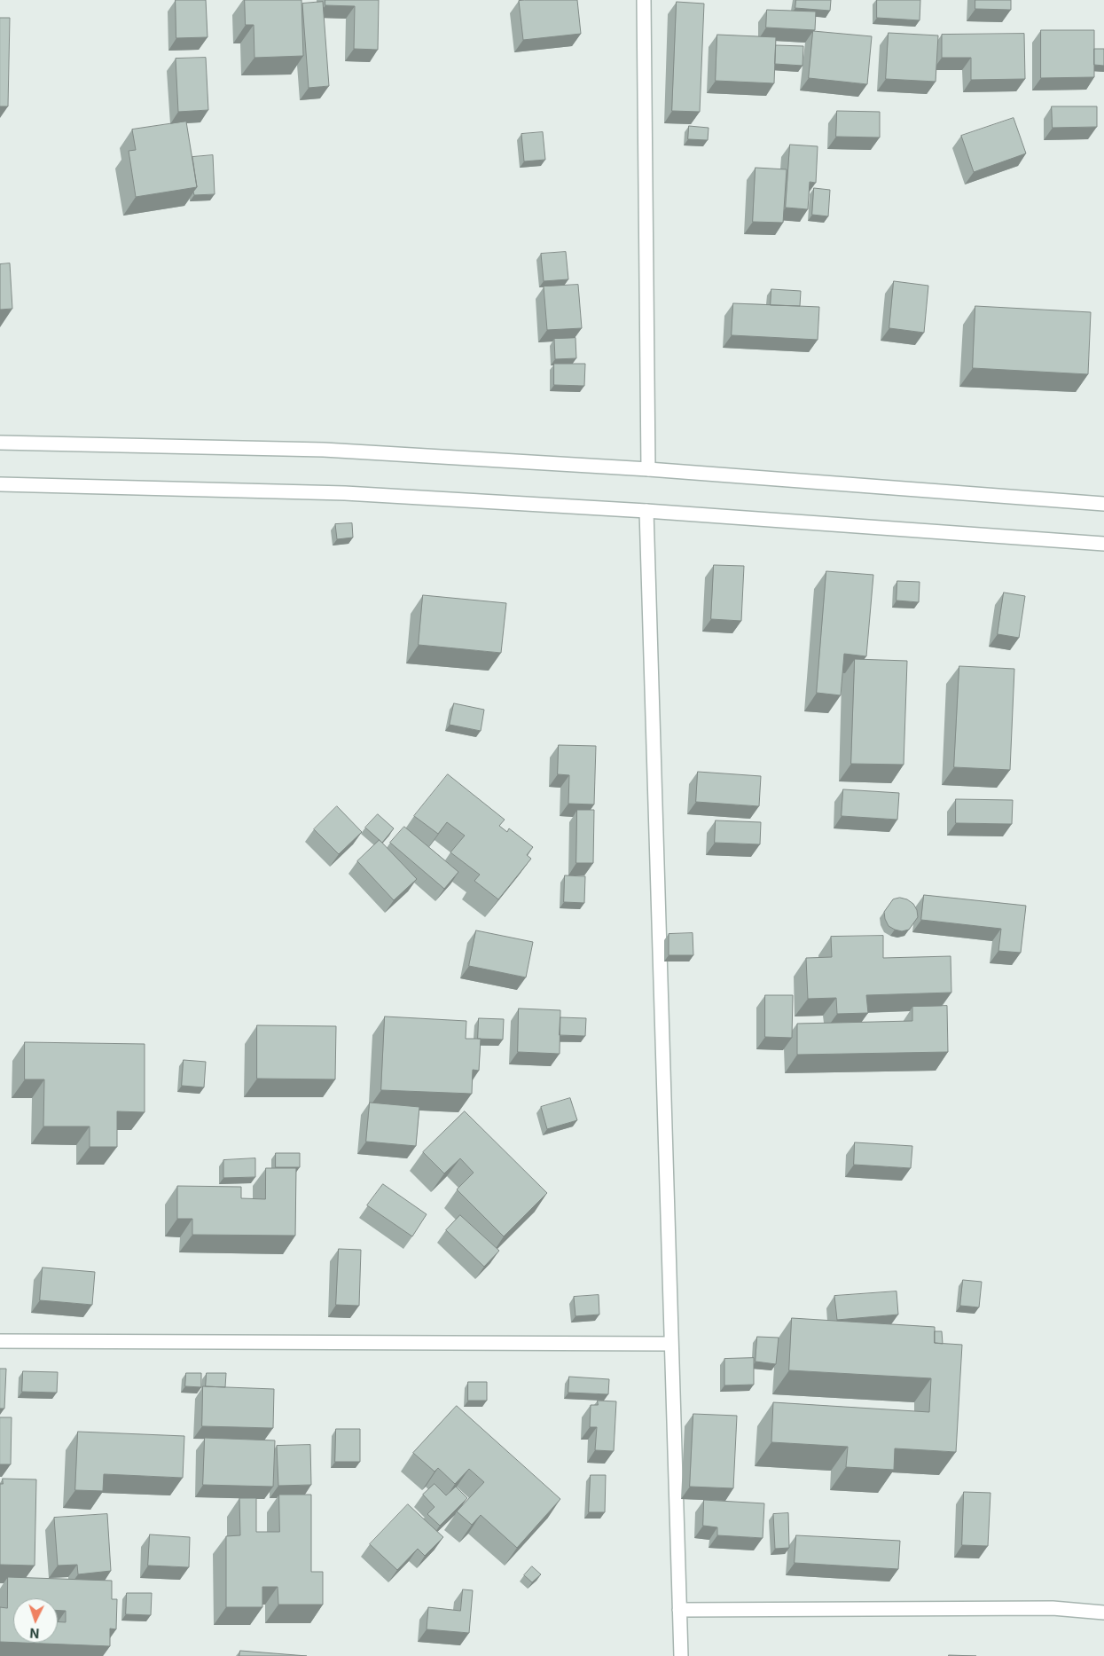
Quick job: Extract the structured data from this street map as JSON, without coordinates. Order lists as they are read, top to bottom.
{
  "north": "bottom"
}
